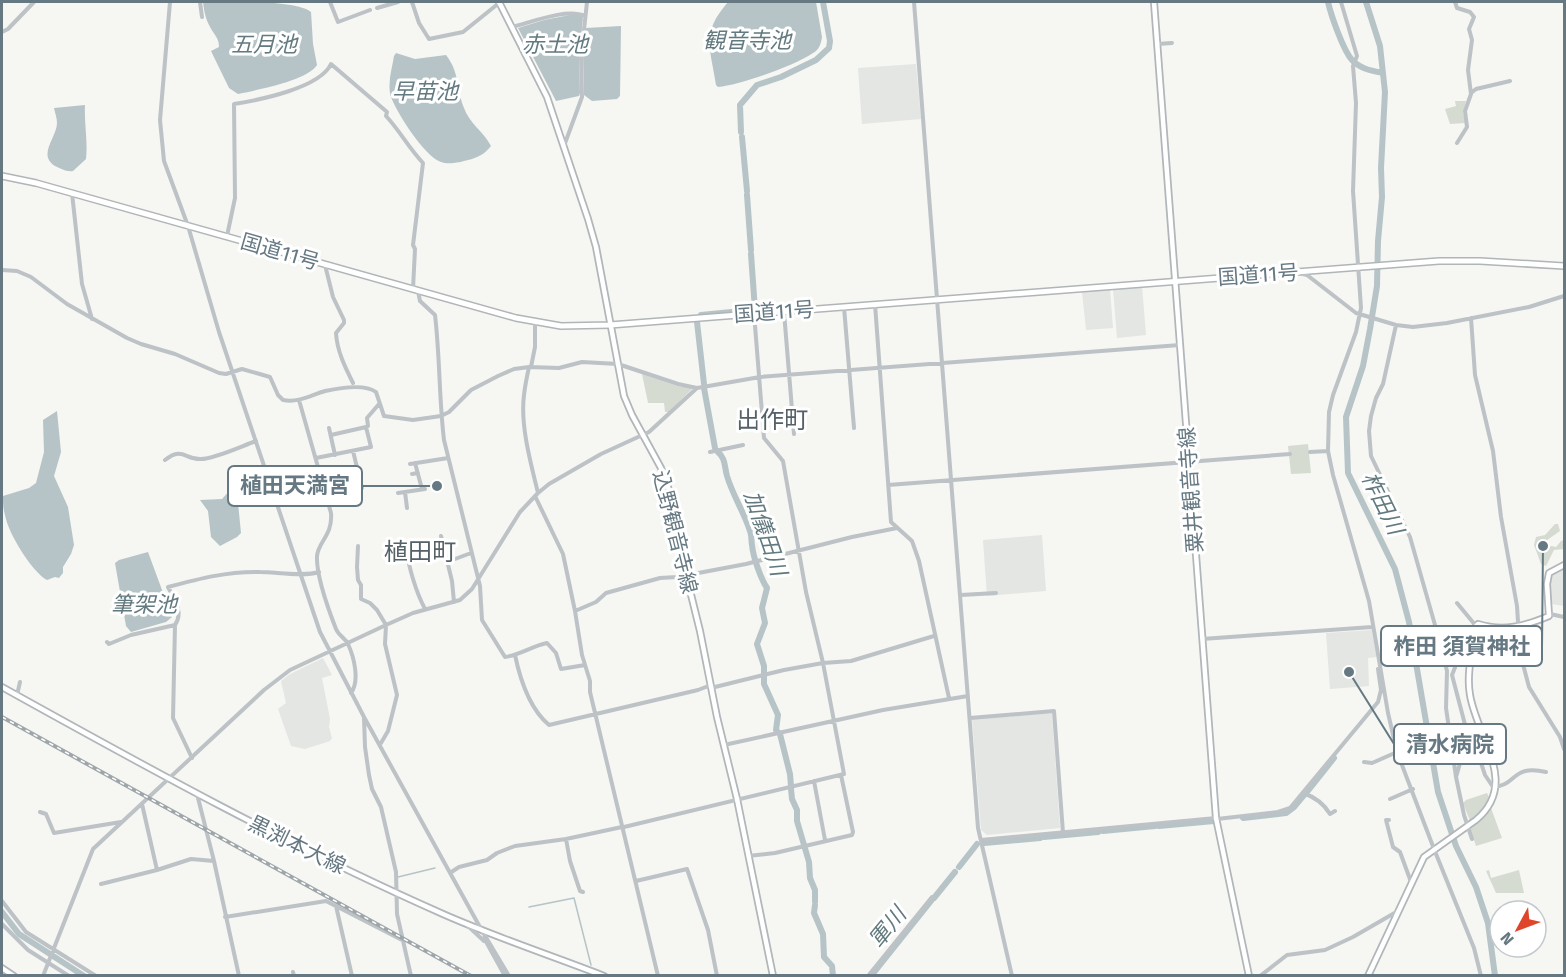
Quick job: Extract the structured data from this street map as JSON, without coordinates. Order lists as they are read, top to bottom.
{
  "streets": {
    "highway": ["国道11号"],
    "main road": ["粟井観音寺線", "込野観音寺線", "黒渕本大線"]
  },
  "crossings": [
    ["国道11号", "粟井観音寺線"],
    ["国道11号", "込野観音寺線"]
  ],
  "districts": ["出作町", "植田町"],
  "water": [
    "観音寺池",
    "五月池",
    "赤土池",
    "早苗池",
    "柞田川",
    "加儀田川",
    "筆架池",
    "軍川"
  ],
  "places": ["植田天満宮", "柞田 須賀神社", "清水病院"],
  "north": "bottom left"
}
